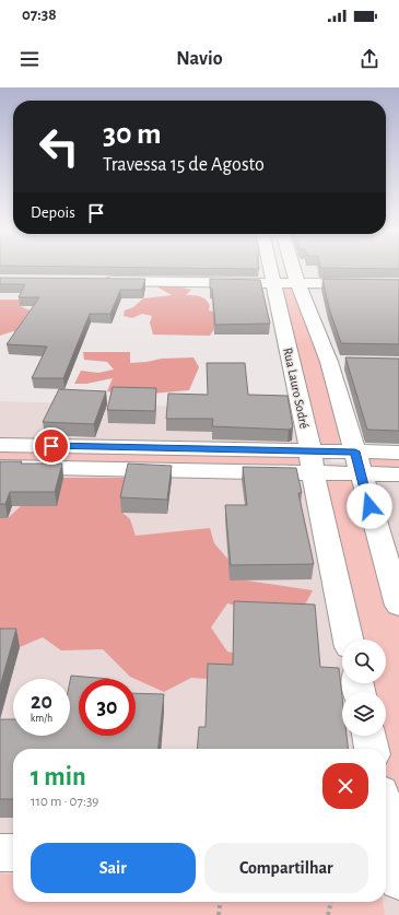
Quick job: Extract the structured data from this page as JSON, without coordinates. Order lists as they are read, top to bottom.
{
  "streets": {
    "street": ["Rua Lauro Sodré"]
  },
  "page": {
    "status": "07:38",
    "header": "Navio",
    "turn": ["30 m", "Travessa 15 de Agosto"],
    "then": "Depois",
    "speed": "20 km/h",
    "limit": "30",
    "heading": ["1 min", "110 m · 07:39"],
    "buttons": ["Sair", "Compartilhar"]
  }
}
